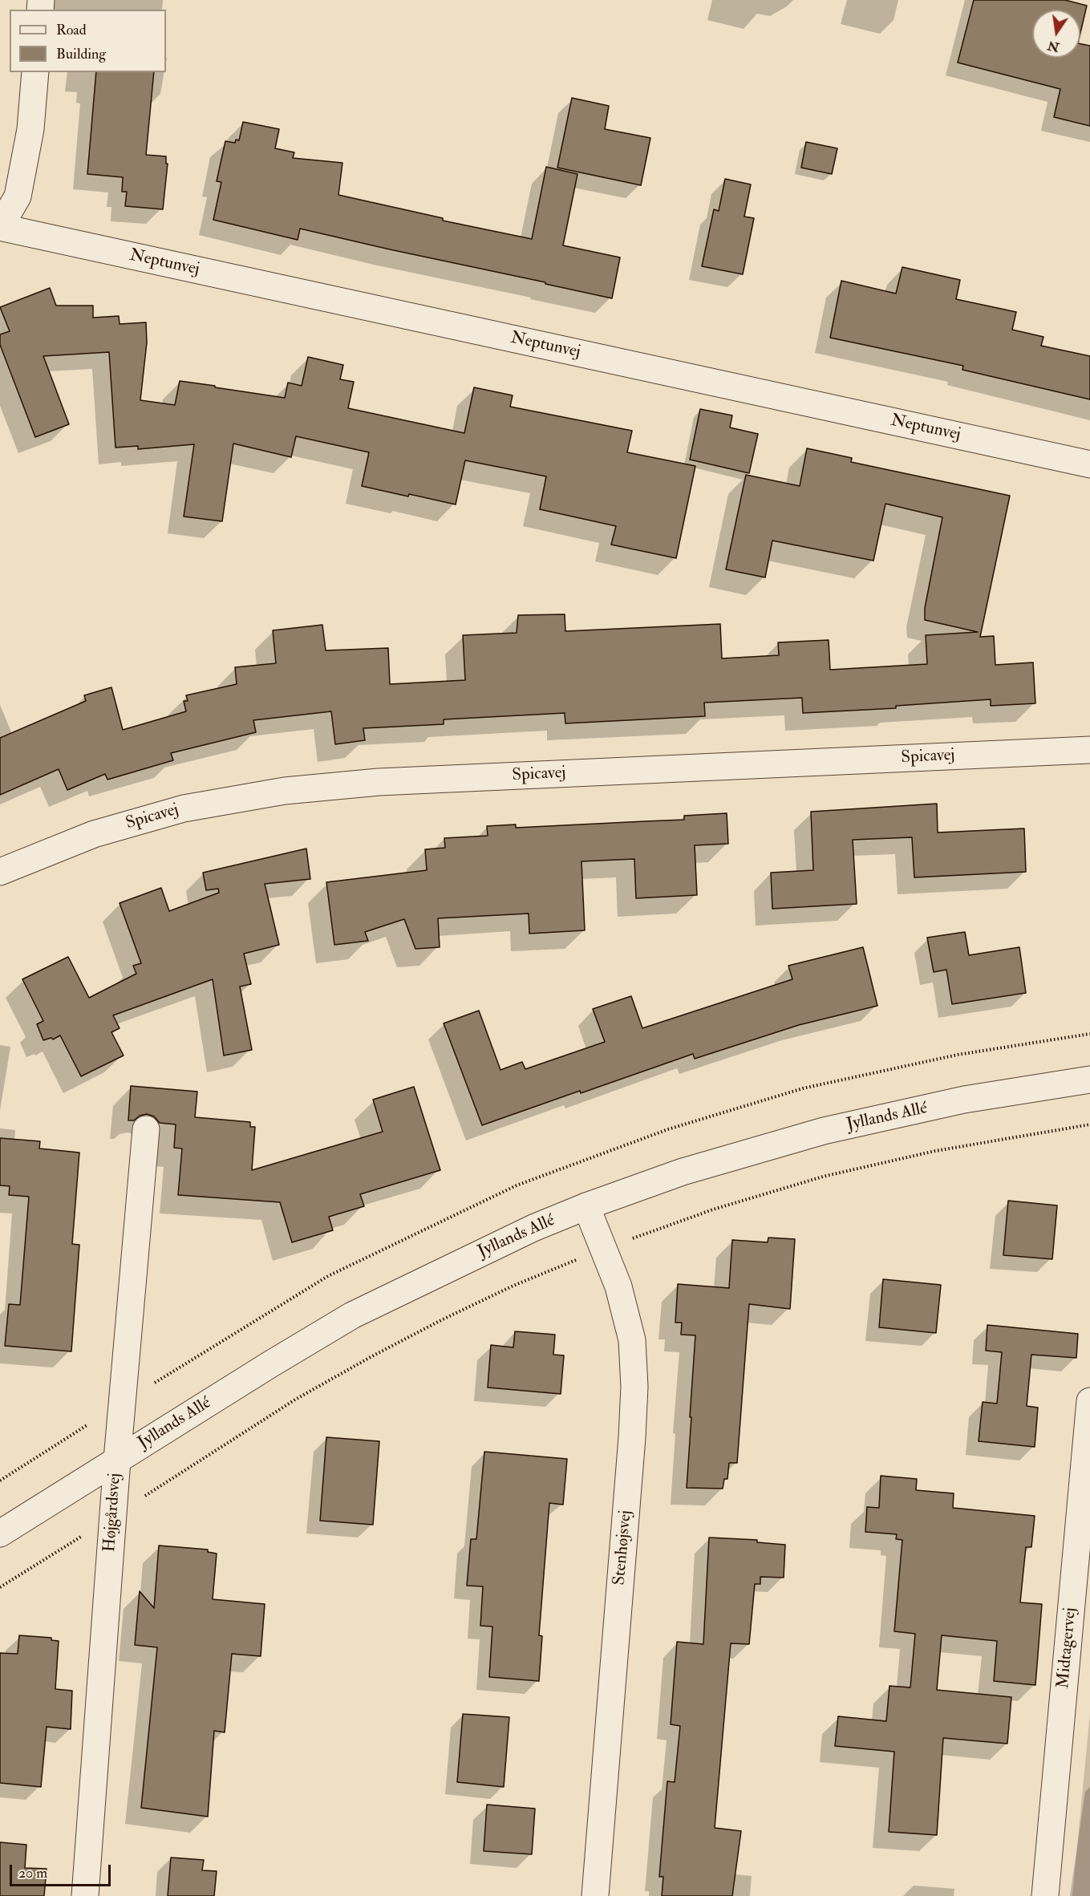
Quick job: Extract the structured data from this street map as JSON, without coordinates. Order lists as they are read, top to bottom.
{
  "streets": {
    "street": [
      "Neptunvej",
      "Spicavej",
      "Jyllands Allé",
      "Højgårdsvej",
      "Stenhøjsvej",
      "Midtagervej"
    ]
  },
  "crossings": [
    ["Jyllands Allé", "Højgårdsvej"],
    ["Jyllands Allé", "Stenhøjsvej"]
  ],
  "legend": ["Road", "Building"],
  "scale_bar": "20 m",
  "north": "bottom"
}
